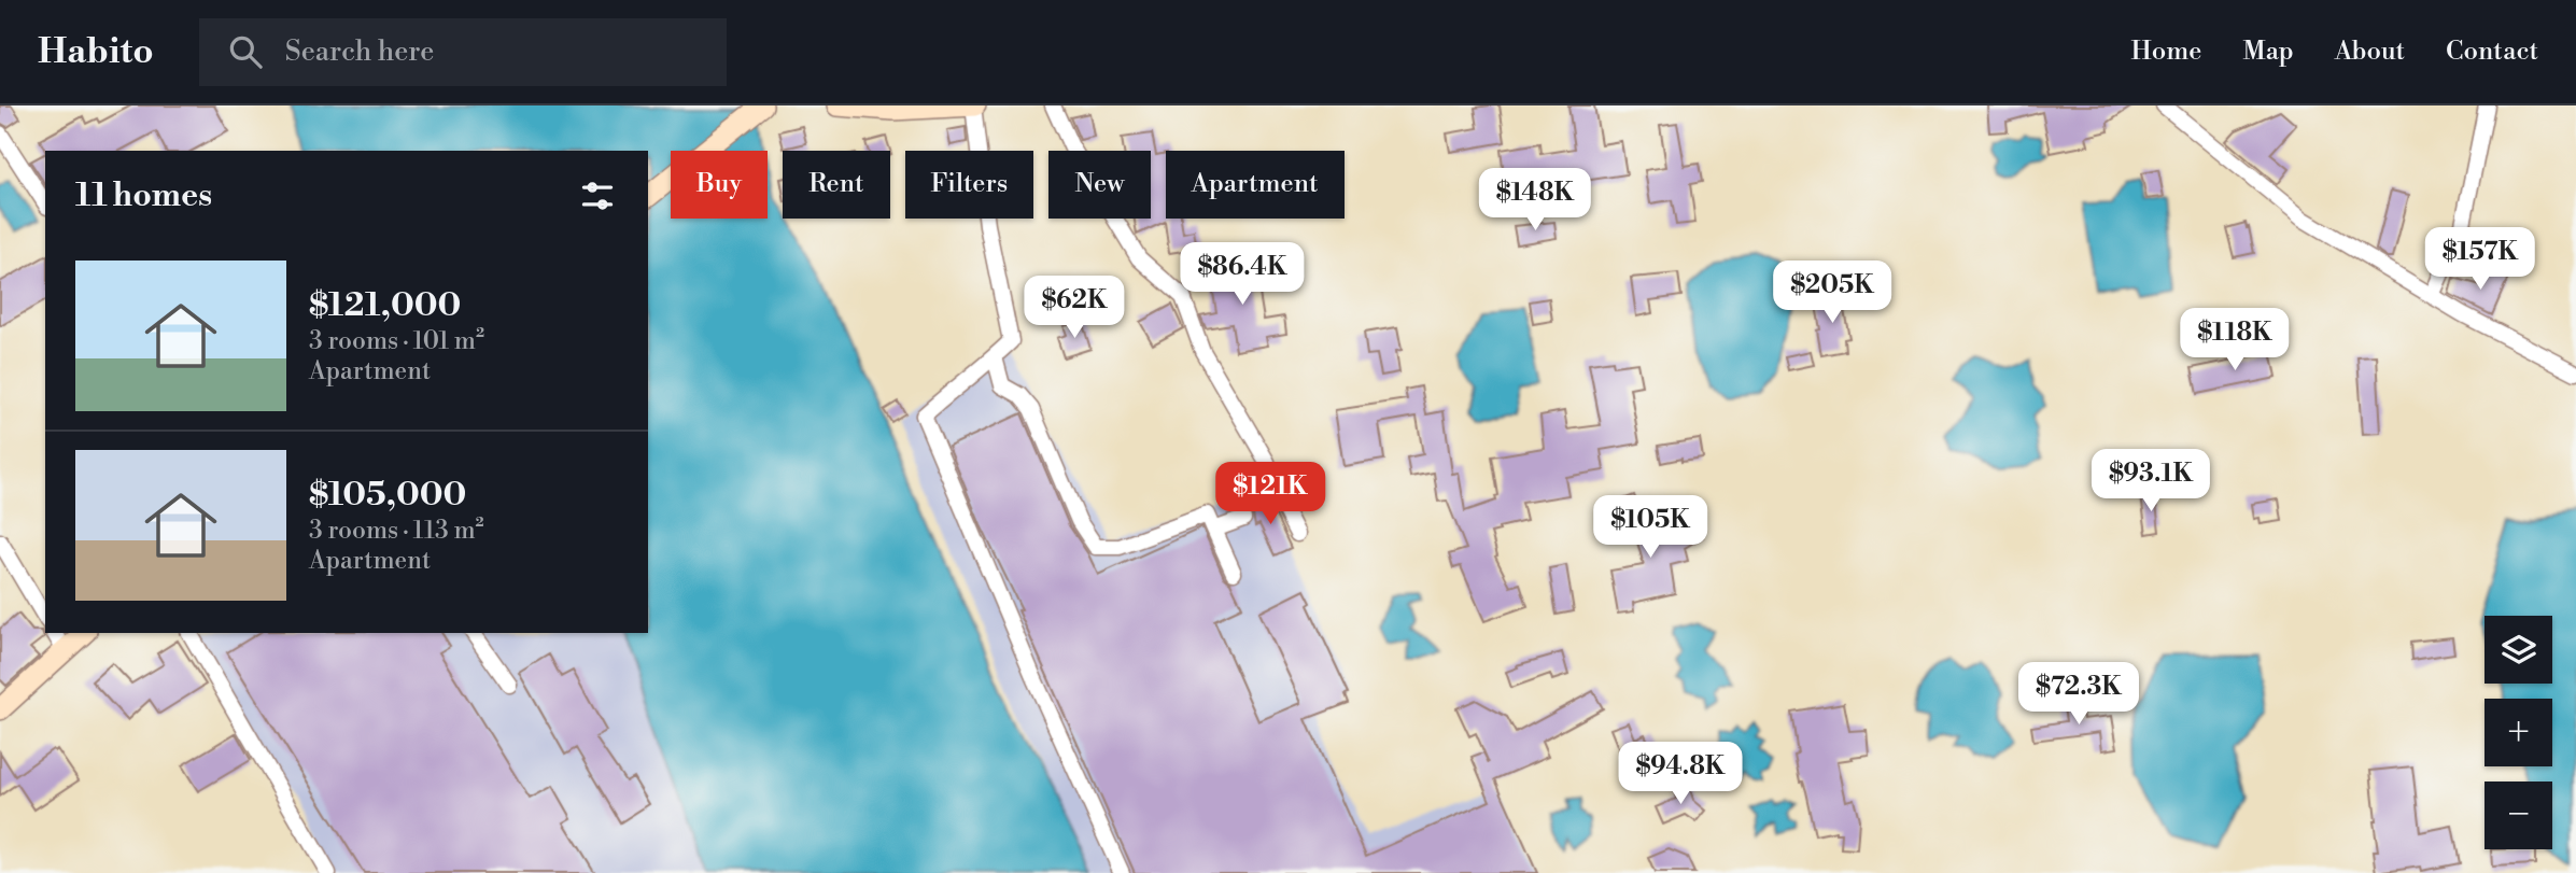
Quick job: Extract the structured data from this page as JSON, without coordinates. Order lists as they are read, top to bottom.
{
  "page": {
    "header": "Habito",
    "search": "Search here",
    "nav": [
      "Home",
      "Map",
      "About",
      "Contact"
    ],
    "chip": [
      "Buy",
      "Rent",
      "Filters",
      "New",
      "Apartment"
    ],
    "heading": "11 homes",
    "price": [
      "$148K",
      "$157K",
      "$86.4K",
      "$205K",
      "$62K",
      "$118K",
      "$93.1K",
      "$121K",
      "$105K",
      "$72.3K",
      "$94.8K"
    ],
    "list": [
      {
        "name": "$121,000",
        "note": "3 rooms · 101 m² · Apartment"
      },
      {
        "name": "$105,000",
        "note": "3 rooms · 113 m² · Apartment"
      }
    ],
    "map_buttons": ["+", "−"]
  }
}
